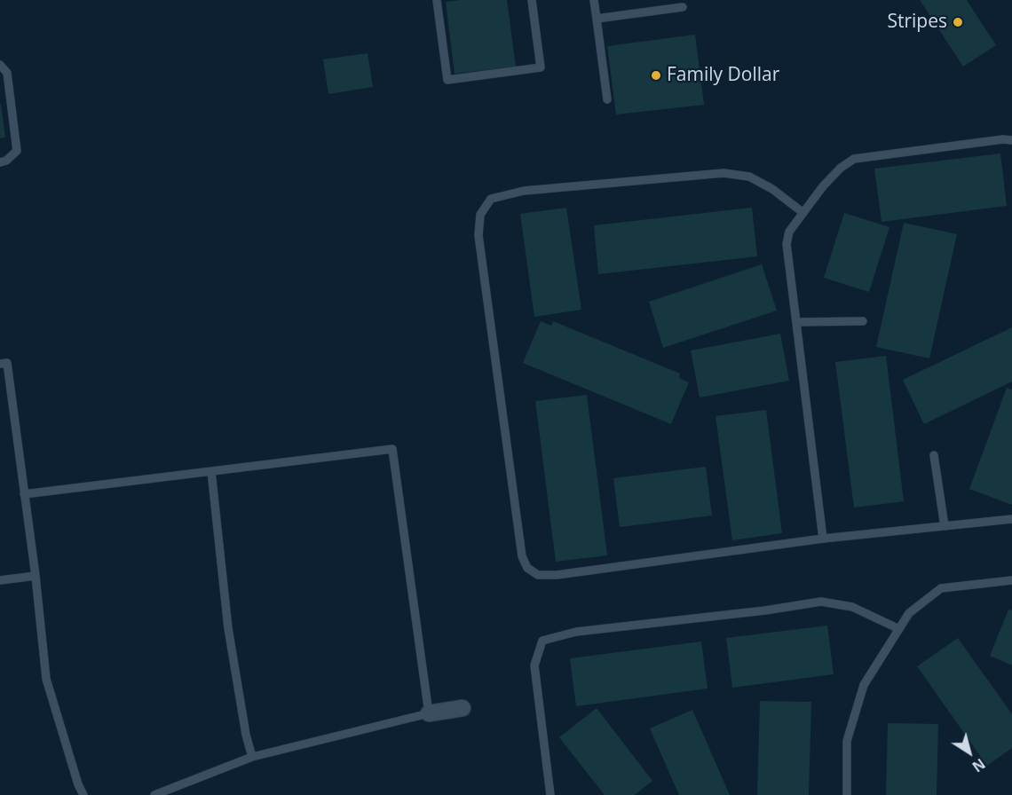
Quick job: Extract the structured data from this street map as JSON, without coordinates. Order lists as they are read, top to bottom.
{
  "places": ["Stripes", "Family Dollar"],
  "north": "bottom right"
}
